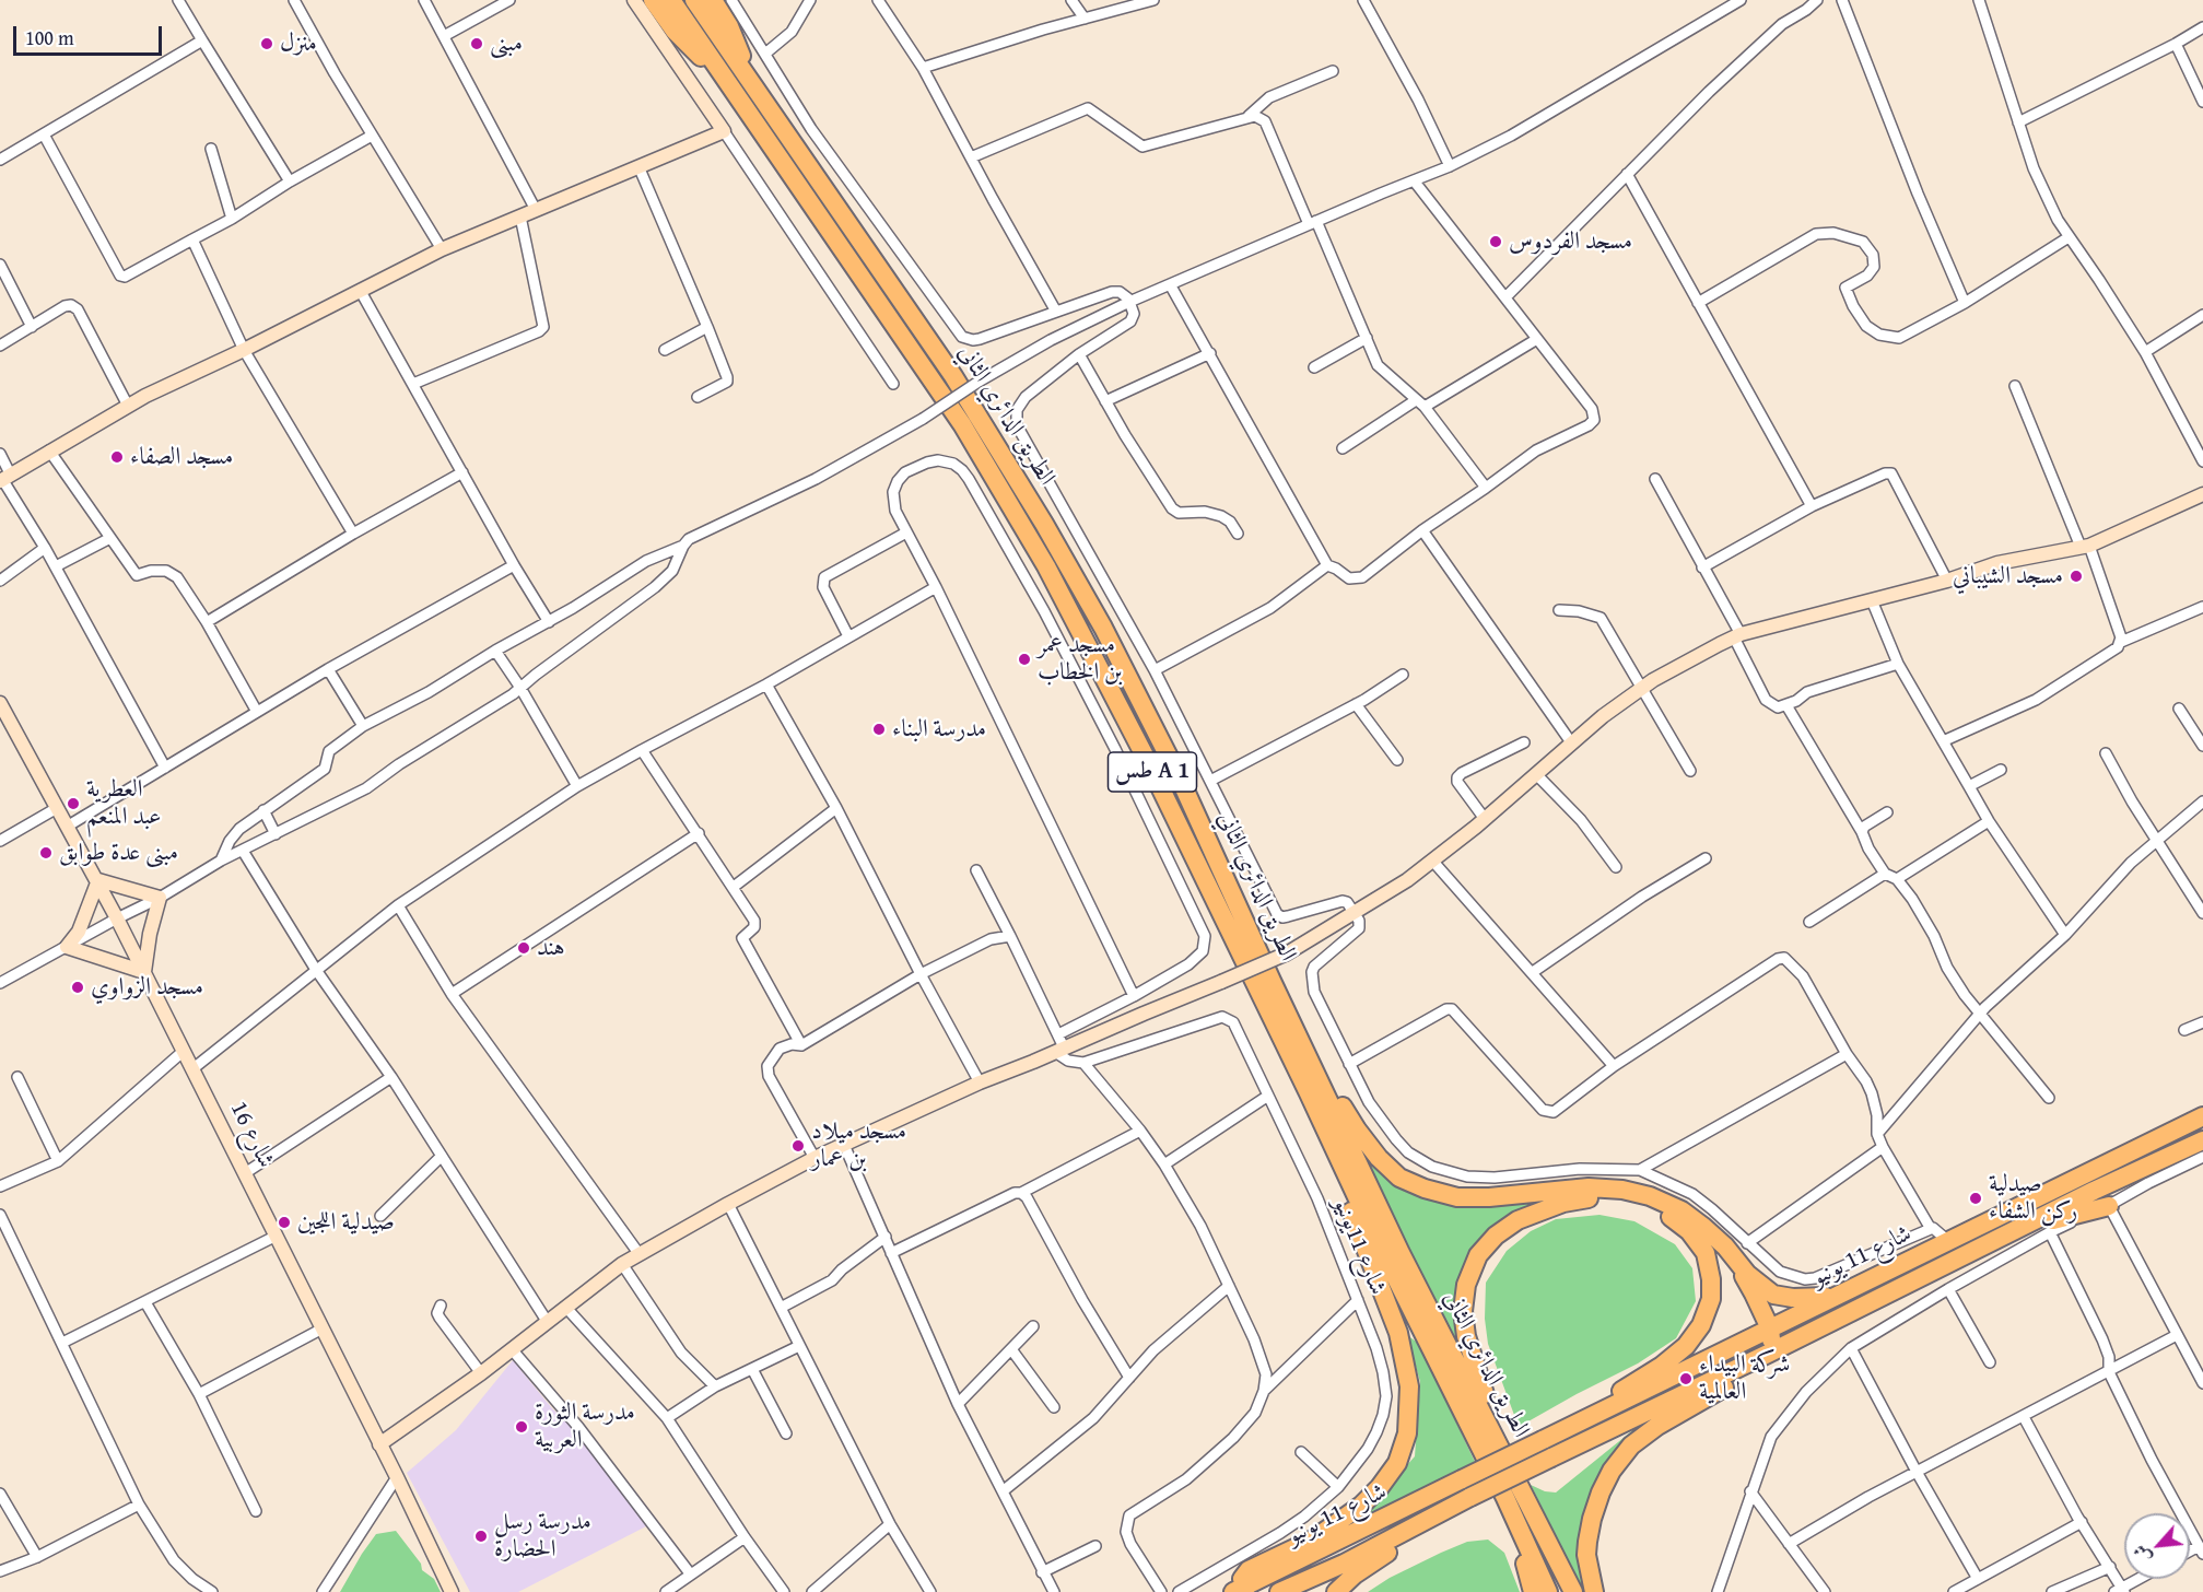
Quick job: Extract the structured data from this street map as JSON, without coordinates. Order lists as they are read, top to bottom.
{
  "streets": {
    "highway": ["الطريق الدائري الثاني", "طس A 1", "شارع 11 يونيو"],
    "street": ["شارع 16", "شارع 11يونيو"]
  },
  "places": [
    "منزل",
    "مبنى",
    "مسجد الفردوس",
    "مسجد الصفاء",
    "مسجد الشيباني",
    "مسجد عمر بن الخطاب",
    "مدرسة البناء",
    "العطرية عبد المنعم",
    "مبنى عدة طوابق",
    "هند",
    "مسجد الزواوي",
    "مسجد ميلاد بن عمار",
    "صيدلية ركن الشفاء",
    "صيدلية اللجين",
    "شركة البيداء العالمية",
    "مدرسة الثورة العربية",
    "مدرسة رسل الحضارة"
  ],
  "scale_bar": "100 m",
  "north": "bottom left"
}
